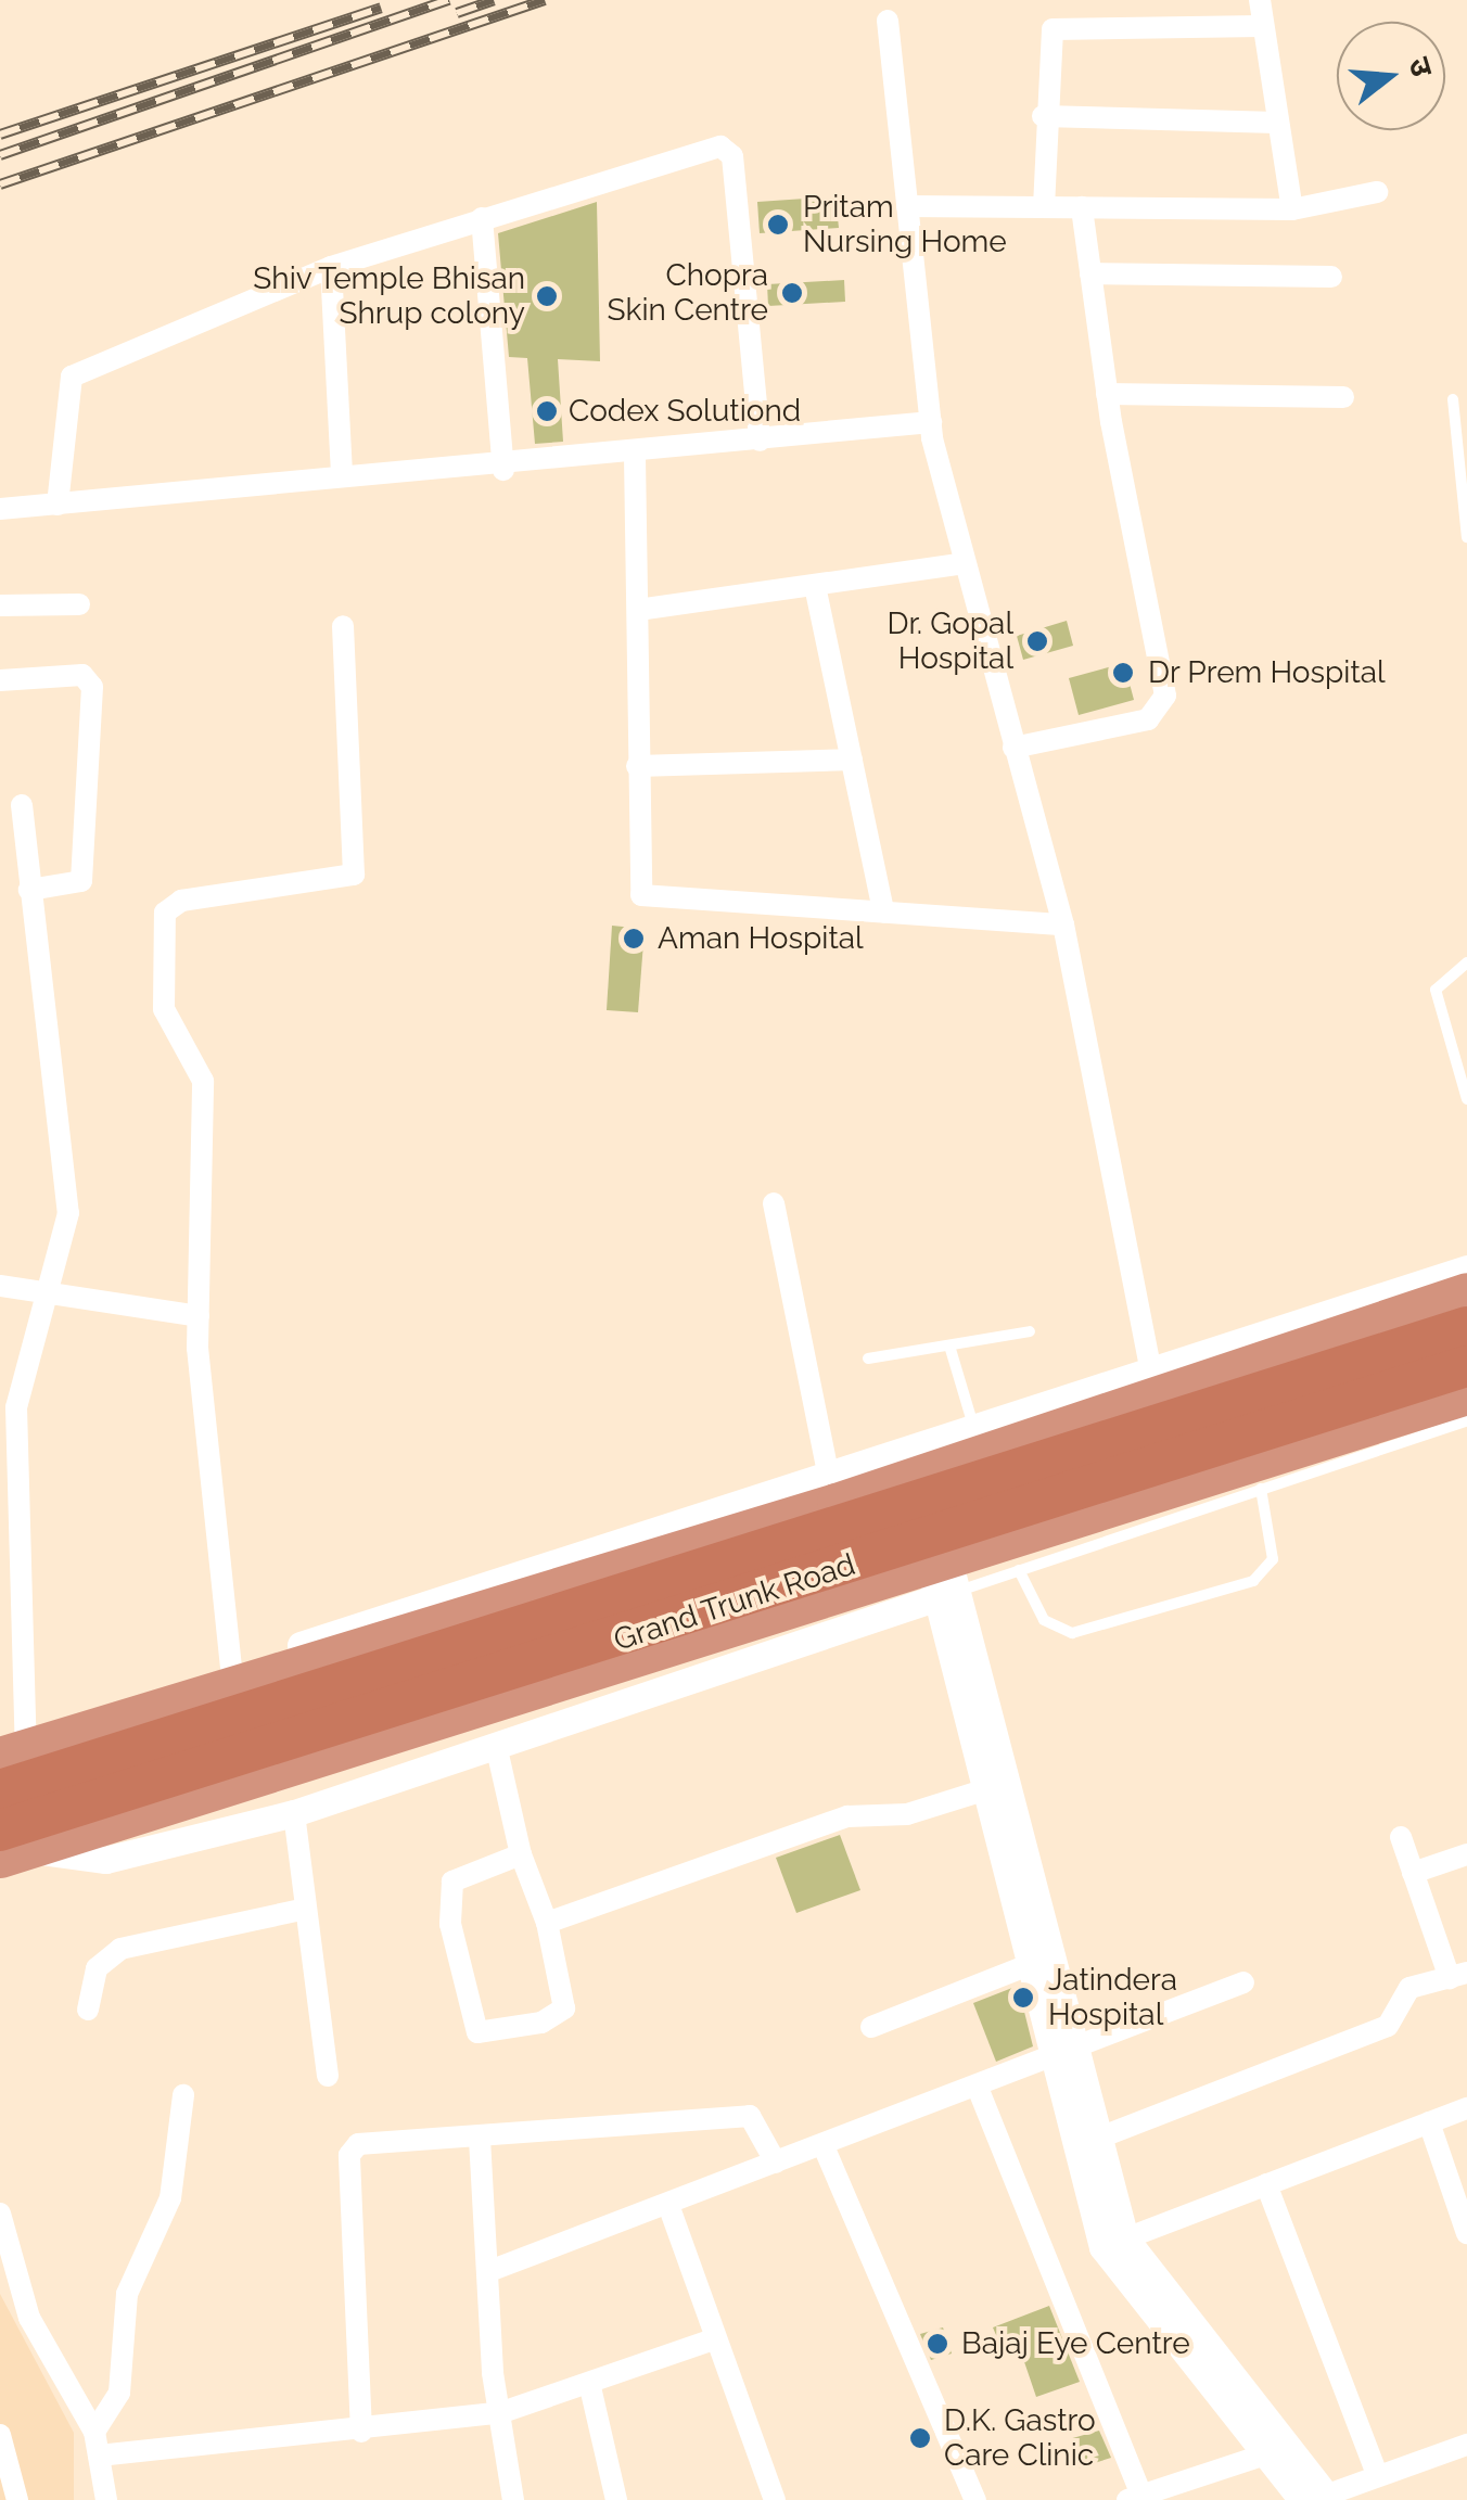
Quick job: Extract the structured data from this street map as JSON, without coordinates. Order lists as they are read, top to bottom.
{
  "streets": {
    "highway": ["Grand Trunk Road"]
  },
  "places": [
    "Pritam Nursing Home",
    "Chopra Skin Centre",
    "Shiv Temple Bhisan Shrup colony",
    "Codex Solutiond",
    "Dr. Gopal Hospital",
    "Dr Prem Hospital",
    "Aman Hospital",
    "Jatindera Hospital",
    "Bajaj Eye Centre",
    "D.K. Gastro Care Clinic"
  ],
  "north": "right"
}
